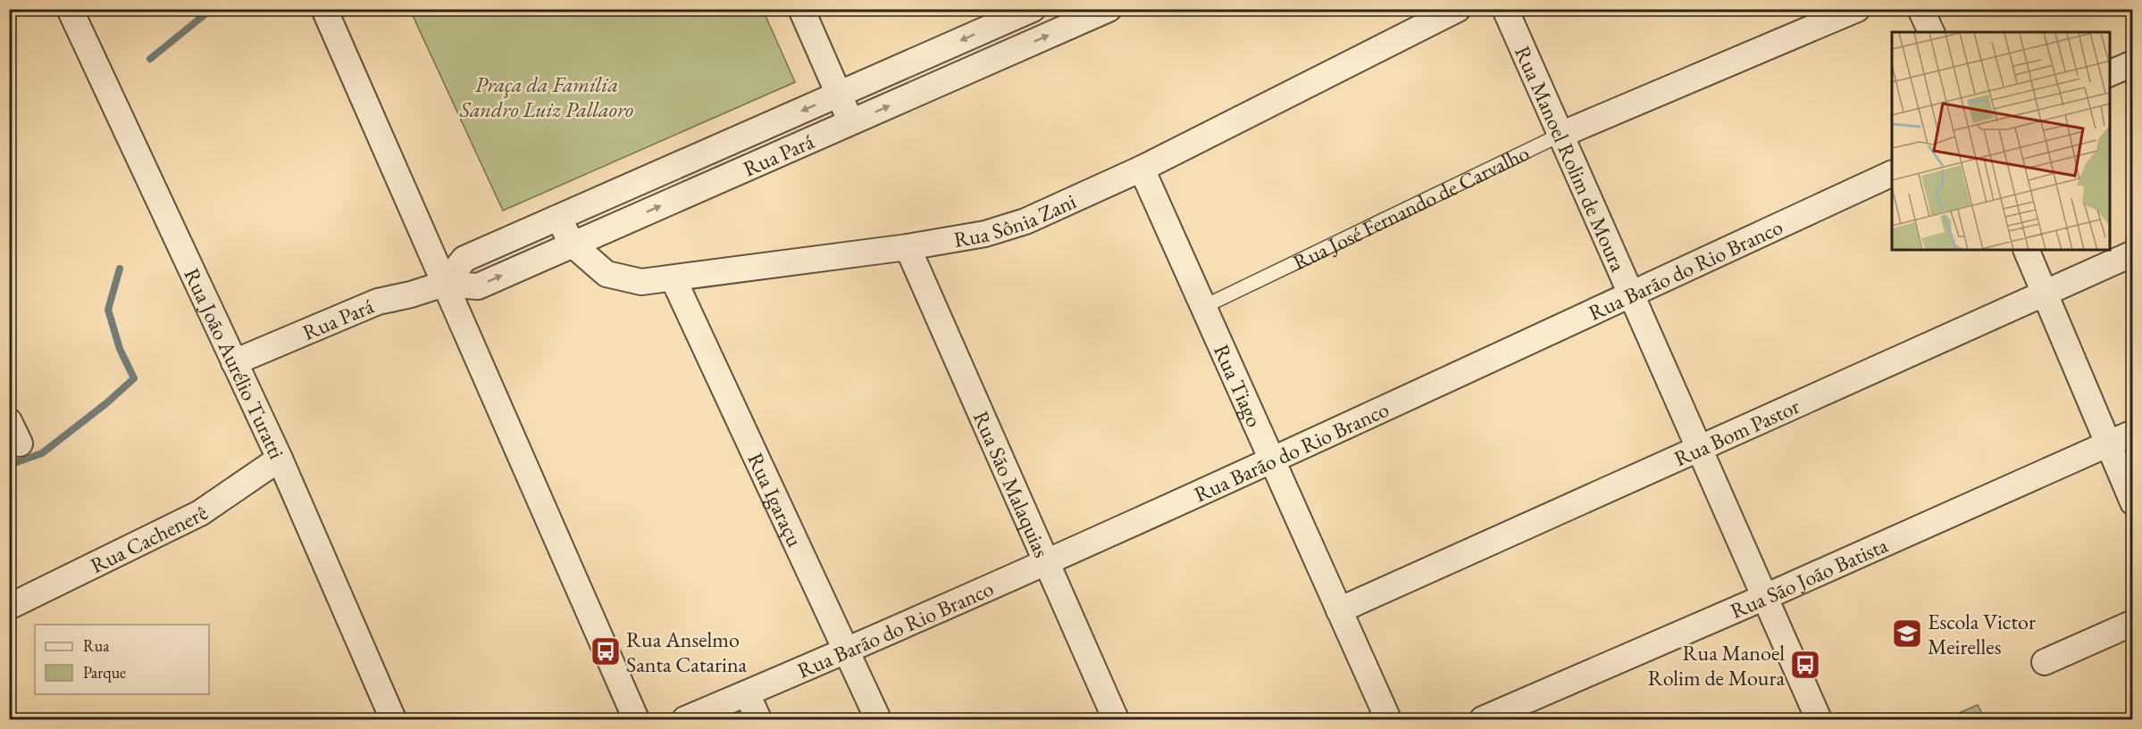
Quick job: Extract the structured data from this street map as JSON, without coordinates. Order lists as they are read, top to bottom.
{
  "streets": {
    "street": [
      "Rua Pará",
      "Rua Manoel Rolim de Moura",
      "Rua José Fernando de Carvalho",
      "Rua Sônia Zani",
      "Rua Barão do Rio Branco",
      "Rua João Aurélio Turatti",
      "Rua Tiago",
      "Rua Bom Pastor",
      "Rua São Malaquias",
      "Rua Igaraçu",
      "Rua Cachenerê",
      "Rua São João Batista"
    ]
  },
  "crossings": [
    ["Rua Pará", "Rua Sônia Zani"],
    ["Rua Pará", "Rua João Aurélio Turatti"],
    ["Rua Manoel Rolim de Moura", "Rua José Fernando de Carvalho"],
    ["Rua Manoel Rolim de Moura", "Rua Barão do Rio Branco"],
    ["Rua Manoel Rolim de Moura", "Rua Bom Pastor"],
    ["Rua Manoel Rolim de Moura", "Rua São João Batista"],
    ["Rua José Fernando de Carvalho", "Rua Tiago"],
    ["Rua Sônia Zani", "Rua Tiago"],
    ["Rua Sônia Zani", "Rua São Malaquias"],
    ["Rua Sônia Zani", "Rua Igaraçu"],
    ["Rua Barão do Rio Branco", "Rua Tiago"],
    ["Rua Barão do Rio Branco", "Rua São Malaquias"],
    ["Rua Barão do Rio Branco", "Rua Igaraçu"],
    ["Rua João Aurélio Turatti", "Rua Cachenerê"],
    ["Rua Tiago", "Rua Bom Pastor"]
  ],
  "parks": ["Praça da Família Sandro Luiz Pallaoro"],
  "places": {
    "school or university": ["Escola Victor Meirelles"],
    "bus stop": ["Rua Anselmo Santa Catarina", "Rua Manoel Rolim de Moura"]
  },
  "legend": ["Rua", "Parque"]
}
